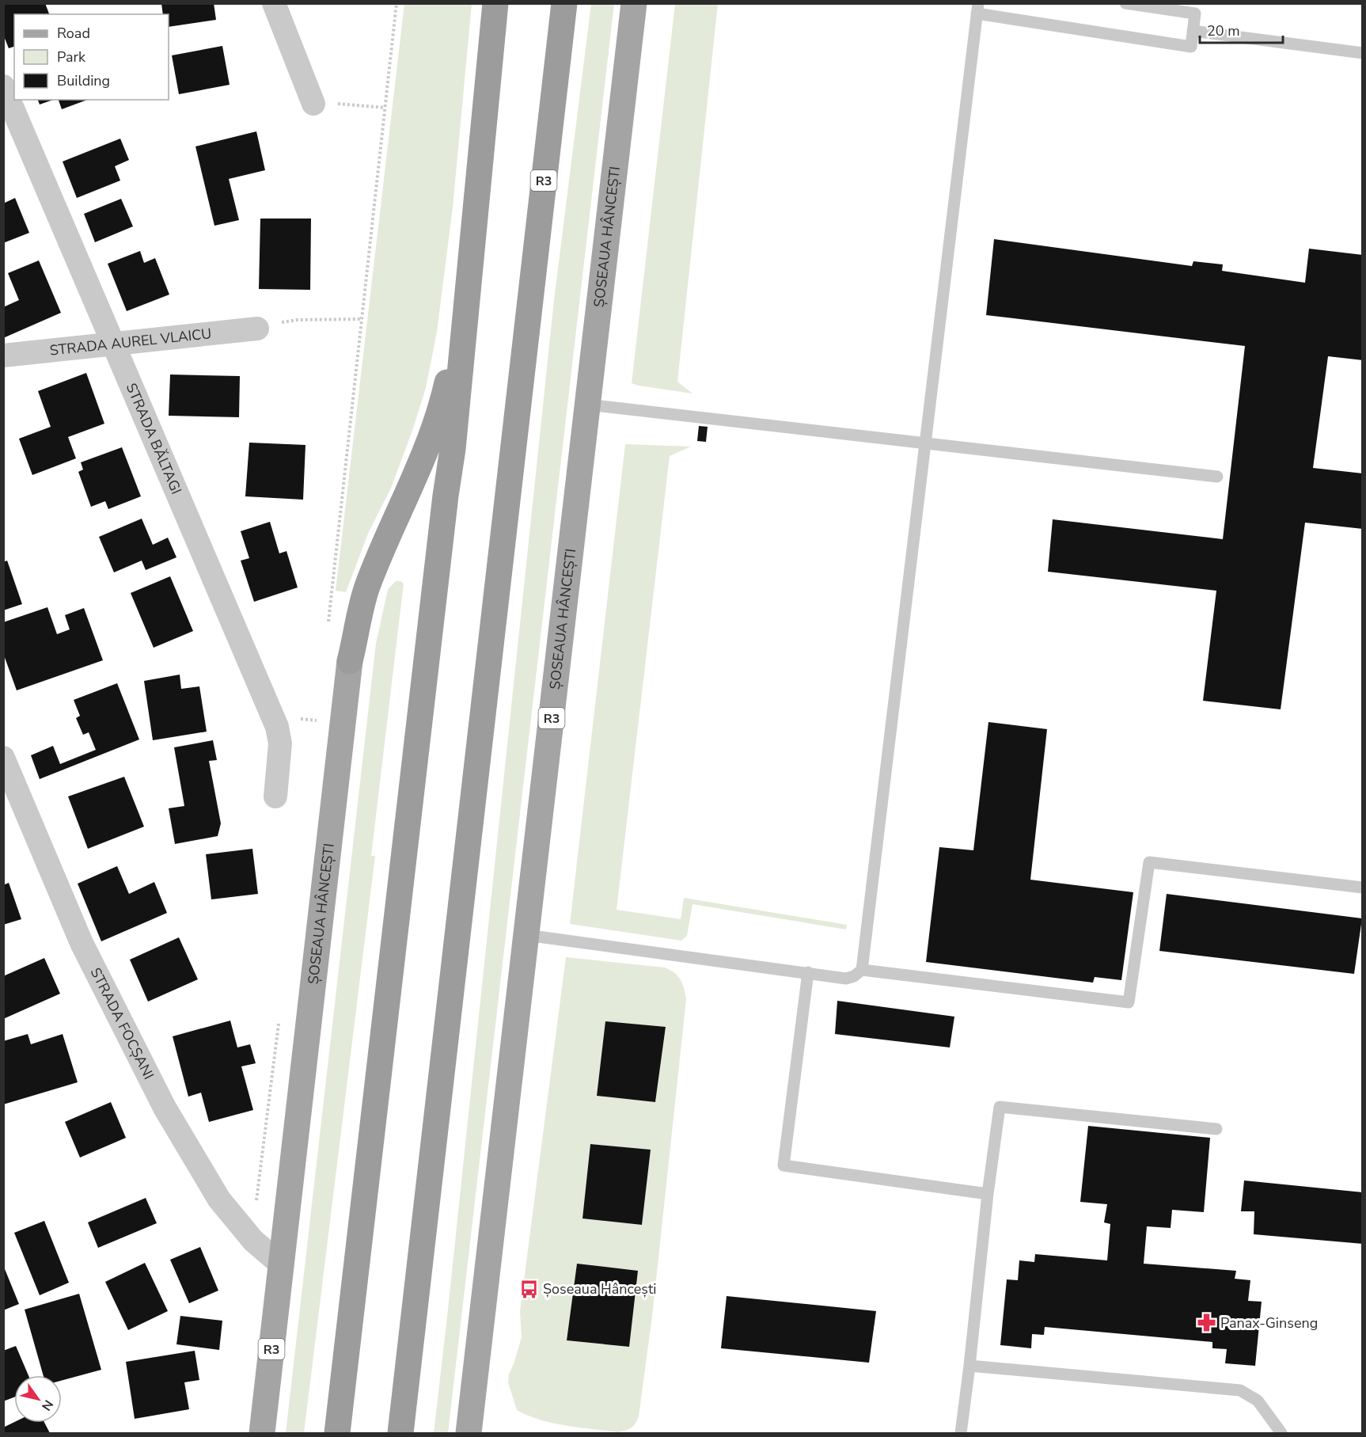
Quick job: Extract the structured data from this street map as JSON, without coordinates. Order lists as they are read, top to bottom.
{
  "streets": {
    "highway": ["R3", "ȘOSEAUA HÂNCEȘTI"],
    "street": ["STRADA AUREL VLAICU", "STRADA BĂLTAGI", "STRADA FOCȘANI"]
  },
  "crossings": [
    ["ȘOSEAUA HÂNCEȘTI", "STRADA FOCȘANI"],
    ["STRADA AUREL VLAICU", "STRADA BĂLTAGI"]
  ],
  "places": {
    "bus stop": ["Șoseaua Hâncești"],
    "pharmacy": ["Panax-Ginseng"]
  },
  "legend": ["Road", "Park", "Building"],
  "scale_bar": "20 m",
  "north": "bottom right"
}
